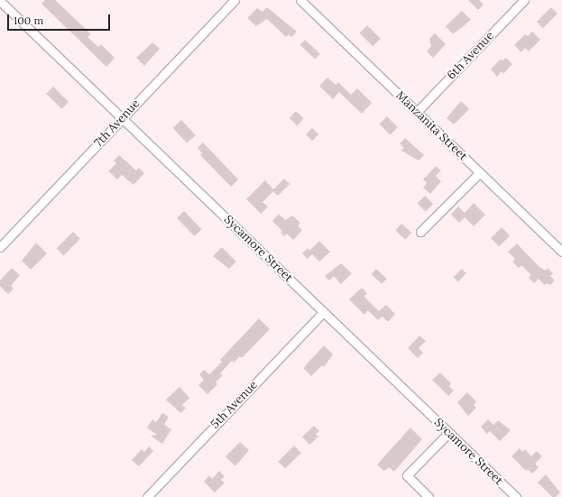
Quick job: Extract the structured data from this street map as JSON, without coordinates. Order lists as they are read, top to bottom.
{
  "streets": {
    "street": [
      "6th Avenue",
      "7th Avenue",
      "Manzanita Street",
      "Sycamore Street",
      "5th Avenue"
    ]
  },
  "crossings": [
    ["6th Avenue", "Manzanita Street"],
    ["7th Avenue", "Sycamore Street"],
    ["Sycamore Street", "5th Avenue"]
  ],
  "scale_bar": "100 m"
}
